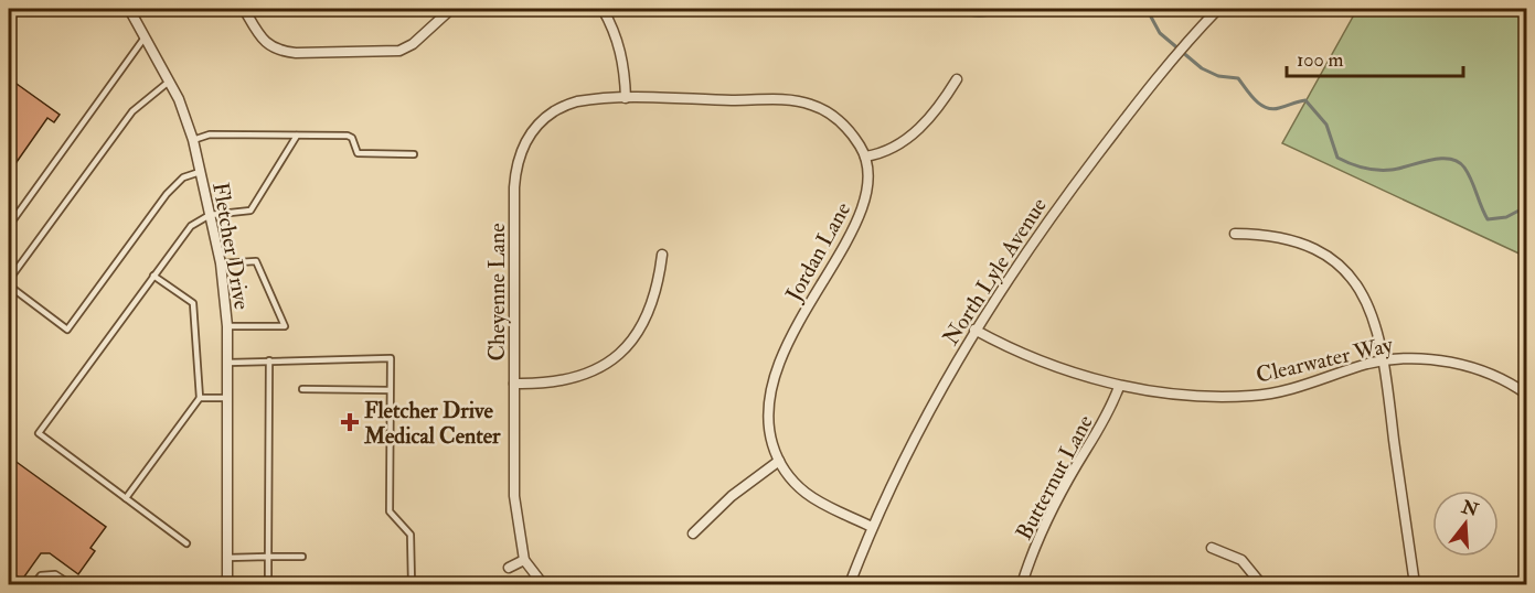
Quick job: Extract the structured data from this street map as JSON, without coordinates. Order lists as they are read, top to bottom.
{
  "streets": {
    "street": [
      "Fletcher Drive",
      "Jordan Lane",
      "North Lyle Avenue",
      "Cheyenne Lane",
      "Clearwater Way",
      "Butternut Lane"
    ]
  },
  "crossings": [
    ["Jordan Lane", "North Lyle Avenue"],
    ["North Lyle Avenue", "Clearwater Way"],
    ["Clearwater Way", "Butternut Lane"]
  ],
  "places": {
    "health": ["Fletcher Drive Medical Center"]
  },
  "scale_bar": "100 m",
  "north": "top"
}
